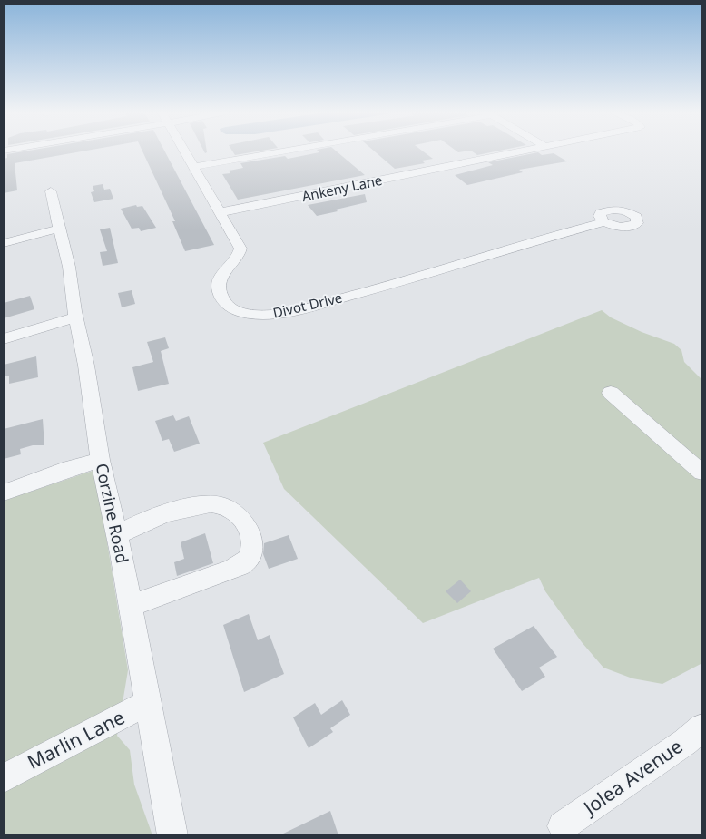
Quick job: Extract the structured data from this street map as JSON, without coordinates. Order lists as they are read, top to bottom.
{
  "streets": {
    "street": [
      "Ankeny Lane",
      "Divot Drive",
      "Corzine Road",
      "Marlin Lane",
      "Jolea Avenue"
    ]
  },
  "crossings": [
    ["Ankeny Lane", "Divot Drive"],
    ["Corzine Road", "Marlin Lane"]
  ]
}
